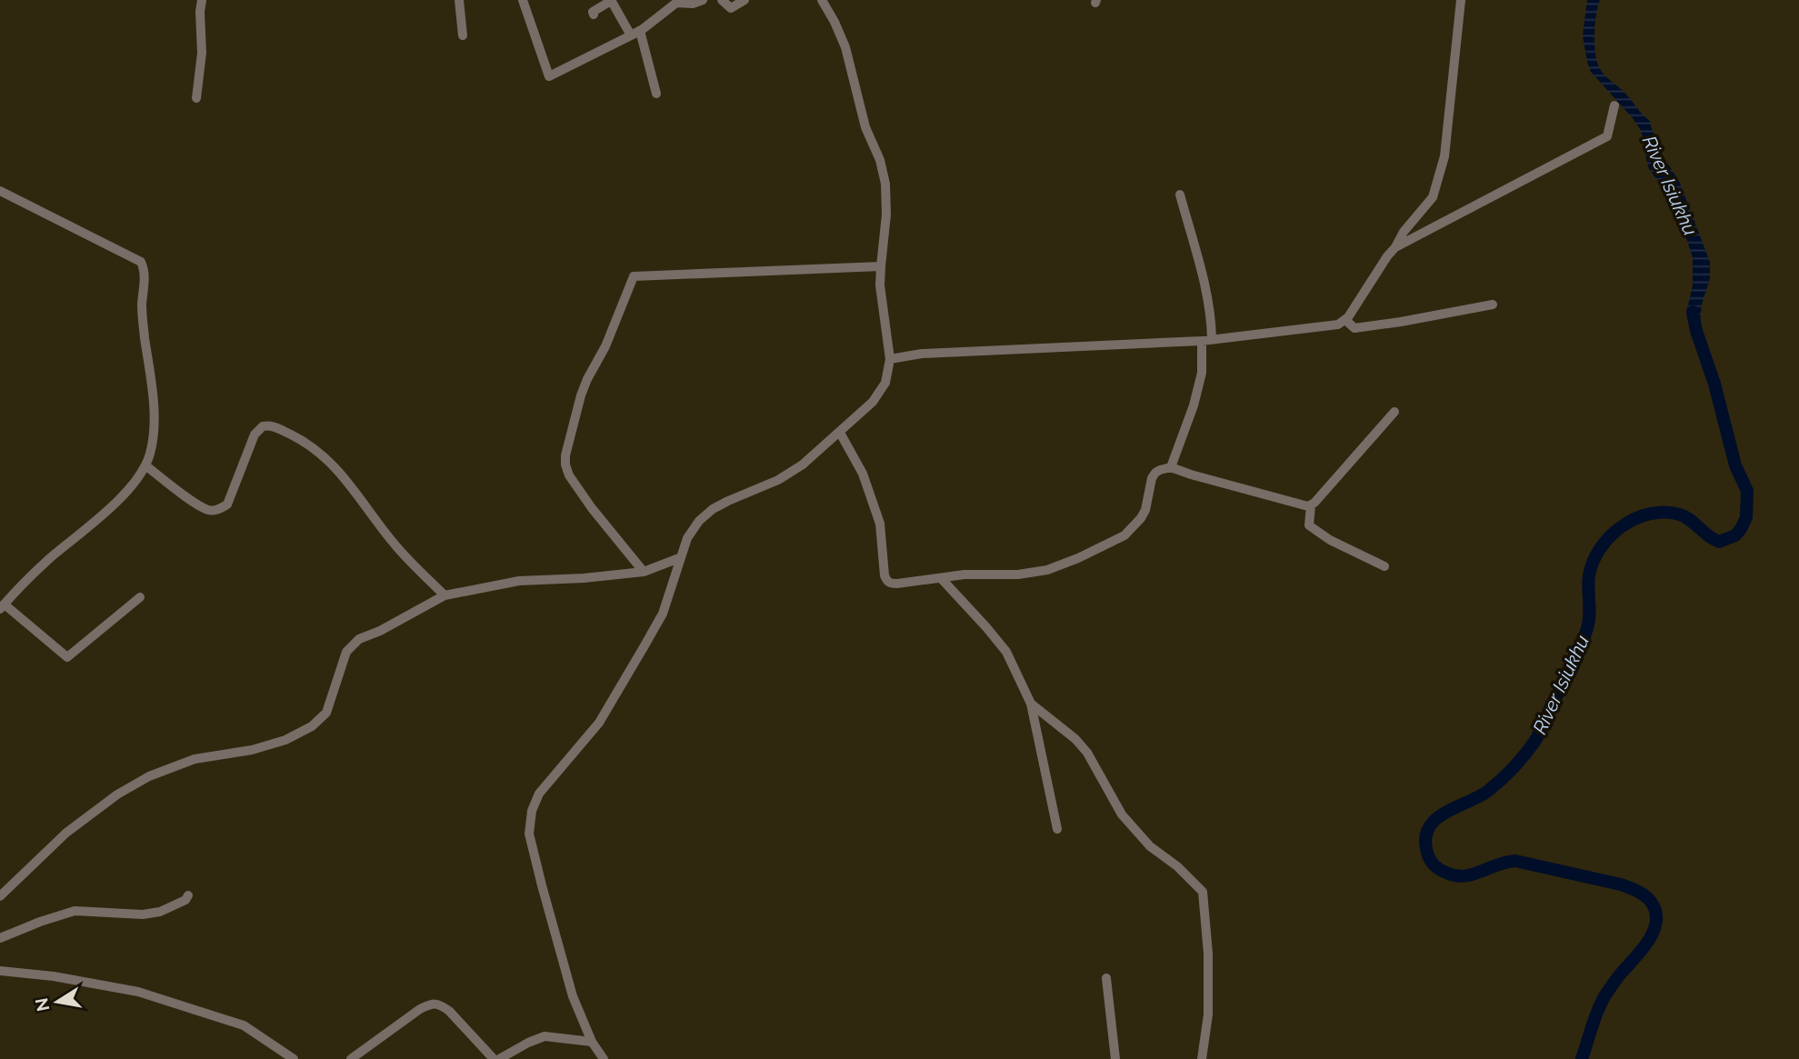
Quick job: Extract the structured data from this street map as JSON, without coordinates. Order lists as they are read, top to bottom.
{
  "water": ["River Isiukhu"],
  "north": "left"
}
